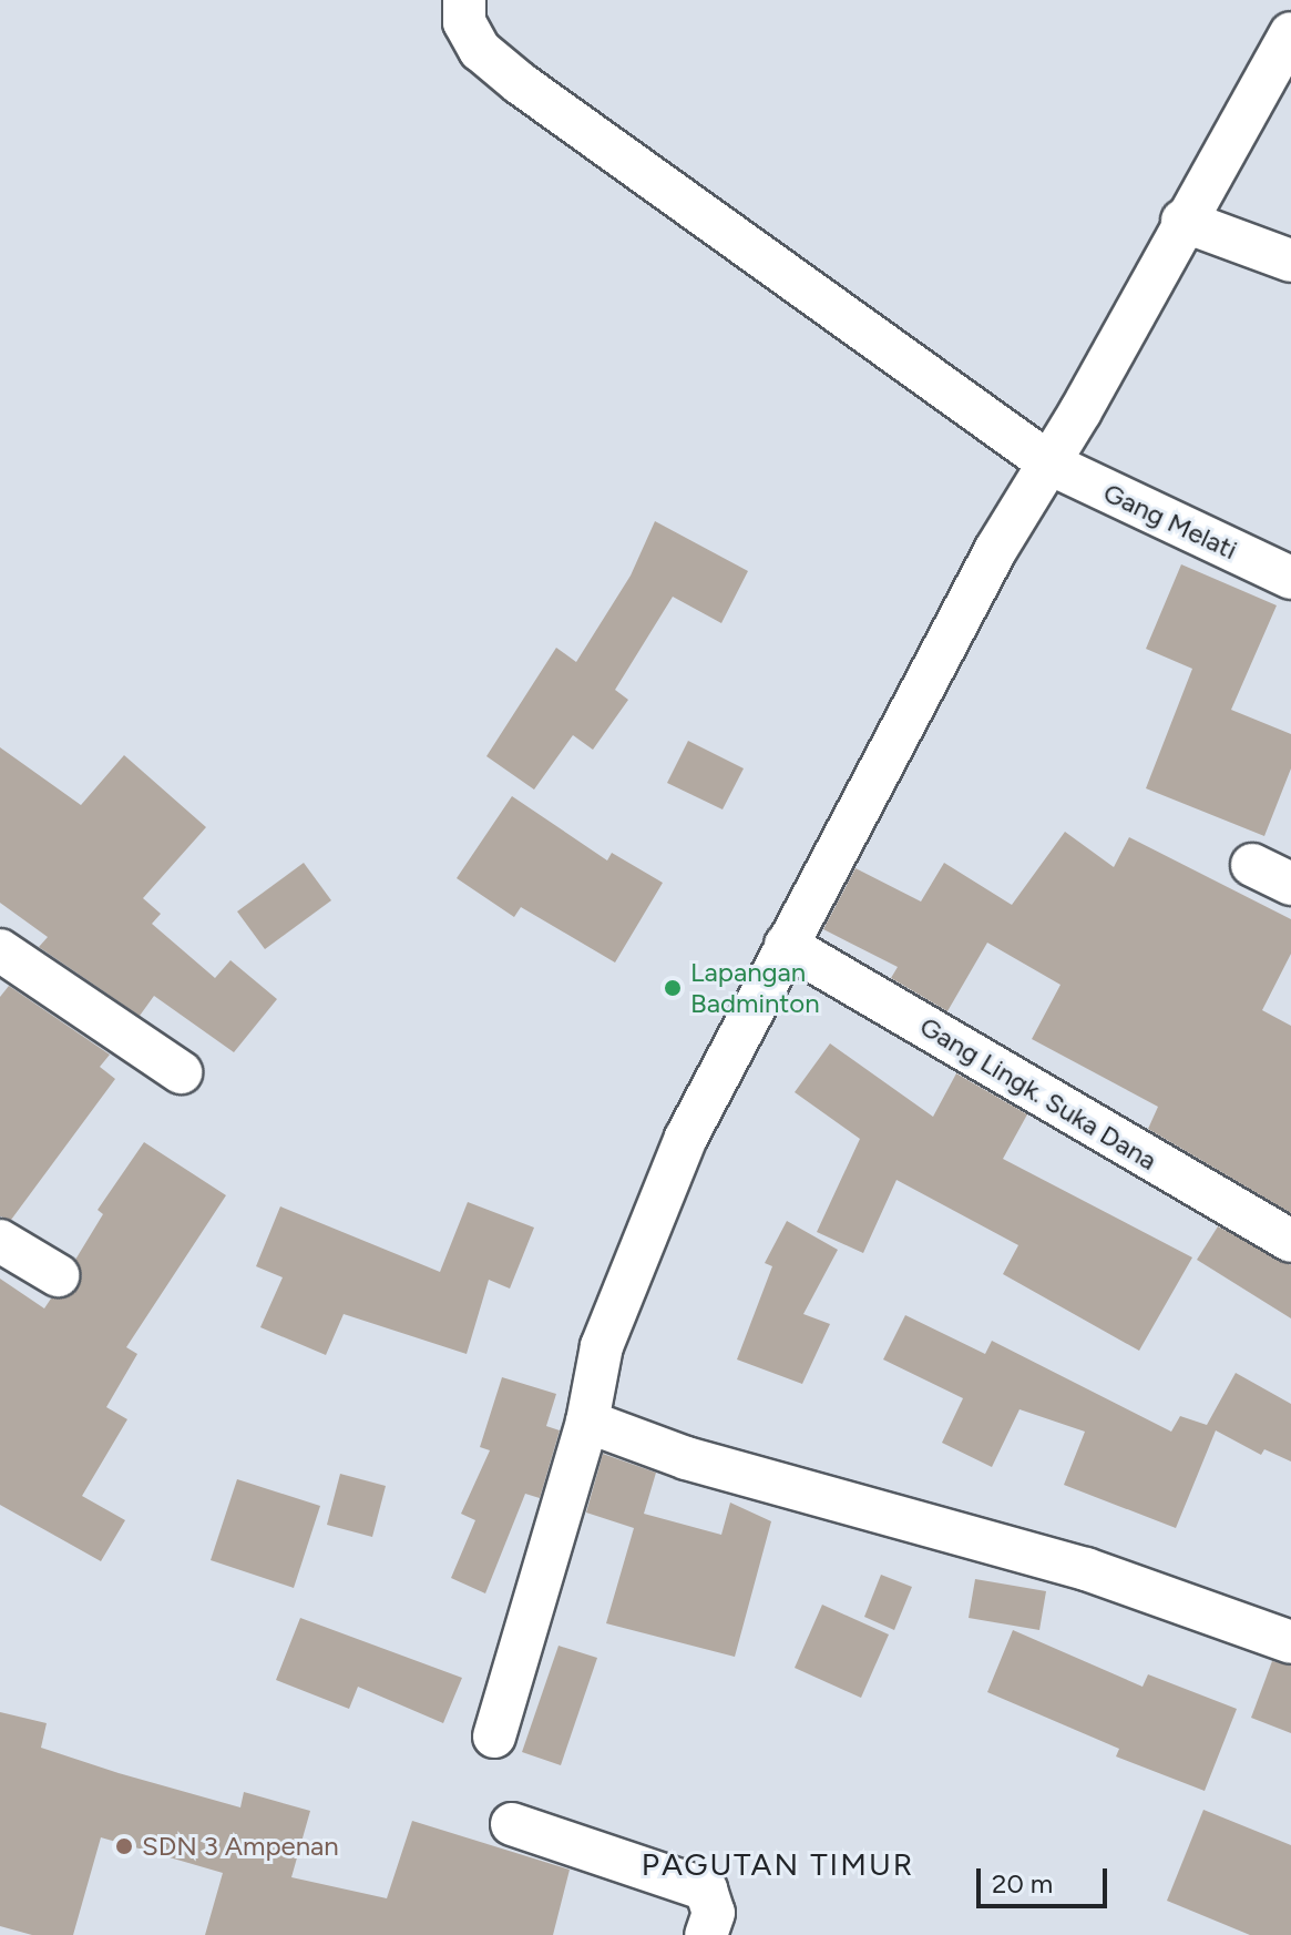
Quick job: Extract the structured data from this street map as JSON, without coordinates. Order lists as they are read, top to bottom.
{
  "streets": {
    "street": ["Gang Melati", "Gang Lingk. Suka Dana"]
  },
  "districts": ["PAGUTAN TIMUR"],
  "places": ["Lapangan Badminton", "SDN 3 Ampenan"],
  "scale_bar": "20 m"
}
